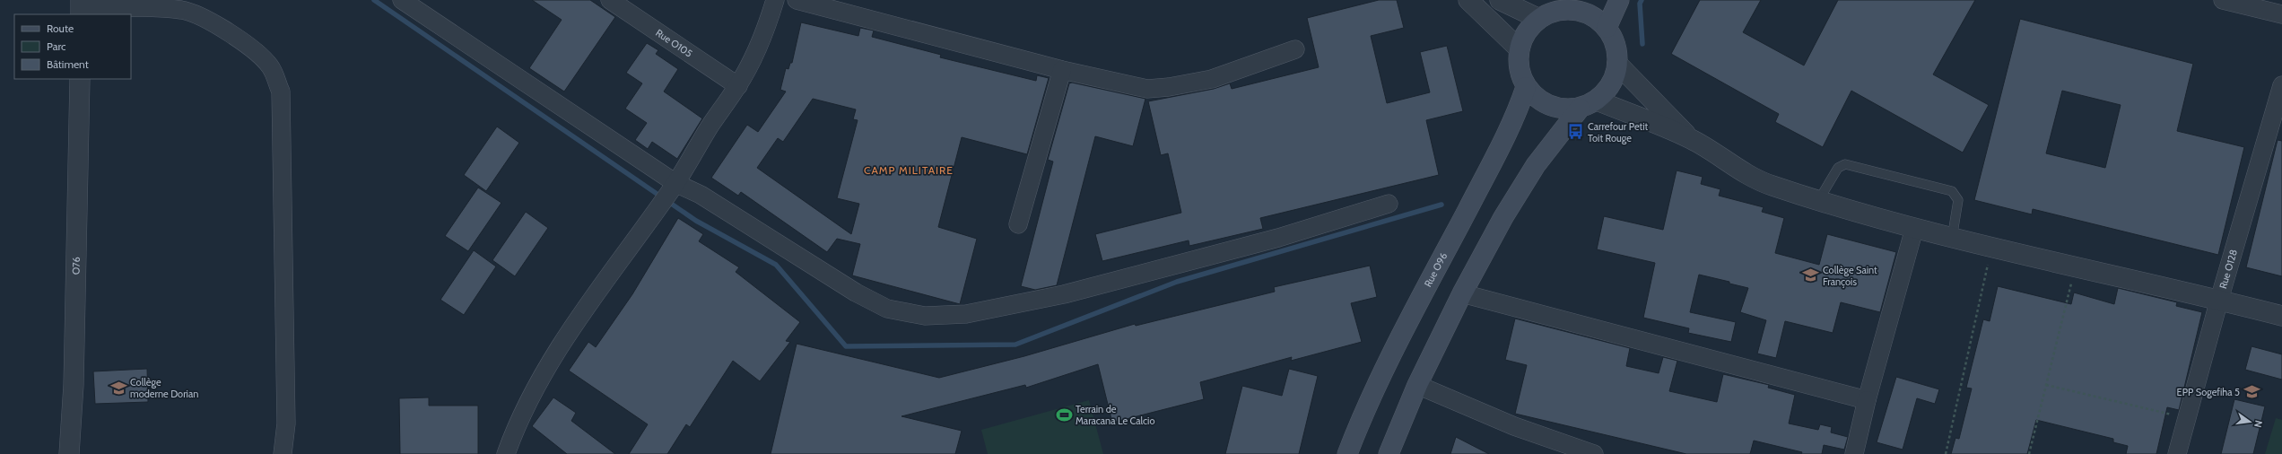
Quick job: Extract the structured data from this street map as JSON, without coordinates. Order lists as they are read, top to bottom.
{
  "streets": {
    "main road": ["Rue O96"],
    "street": ["Rue O105", "O76", "Rue O128"]
  },
  "districts": ["CAMP MILITAIRE"],
  "places": {
    "bus stop": ["Carrefour Petit Toit Rouge"],
    "school or university": ["Collège Saint François", "Collège moderne Dorian", "EPP Sogefiha 5"],
    "sports": ["Terrain de Maracana Le Calcio"]
  },
  "legend": ["Route", "Parc", "Bâtiment"],
  "north": "right"
}
